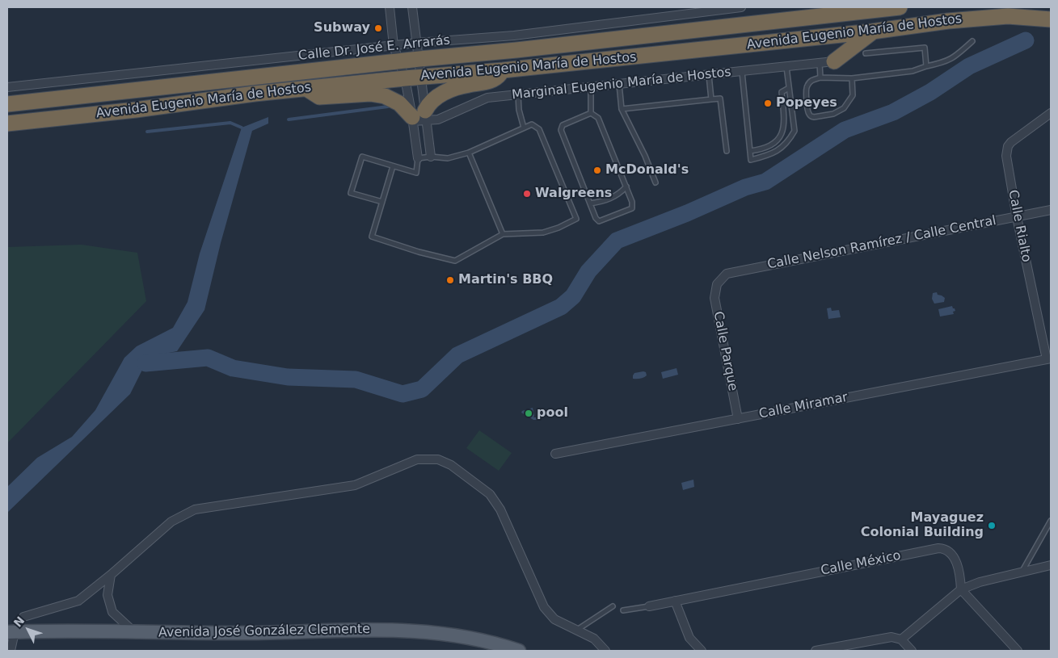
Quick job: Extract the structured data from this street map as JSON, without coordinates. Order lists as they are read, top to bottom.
{
  "streets": {
    "highway": ["Avenida Eugenio María de Hostos"],
    "main road": ["Avenida José González Clemente"],
    "street": [
      "Calle Dr. José E. Arrarás",
      "Marginal Eugenio María de Hostos",
      "Calle Rialto",
      "Calle Nelson Ramírez / Calle Central",
      "Calle Parque",
      "Calle Miramar",
      "Calle México"
    ]
  },
  "crossings": [
    ["Calle Rialto", "Calle Nelson Ramírez / Calle Central"],
    ["Calle Rialto", "Calle Miramar"],
    ["Calle Nelson Ramírez / Calle Central", "Calle Parque"],
    ["Calle Parque", "Calle Miramar"]
  ],
  "places": [
    "Subway",
    "Popeyes",
    "McDonald's",
    "Walgreens",
    "Martin's BBQ",
    "pool",
    "Mayaguez Colonial Building"
  ],
  "north": "top left"
}
